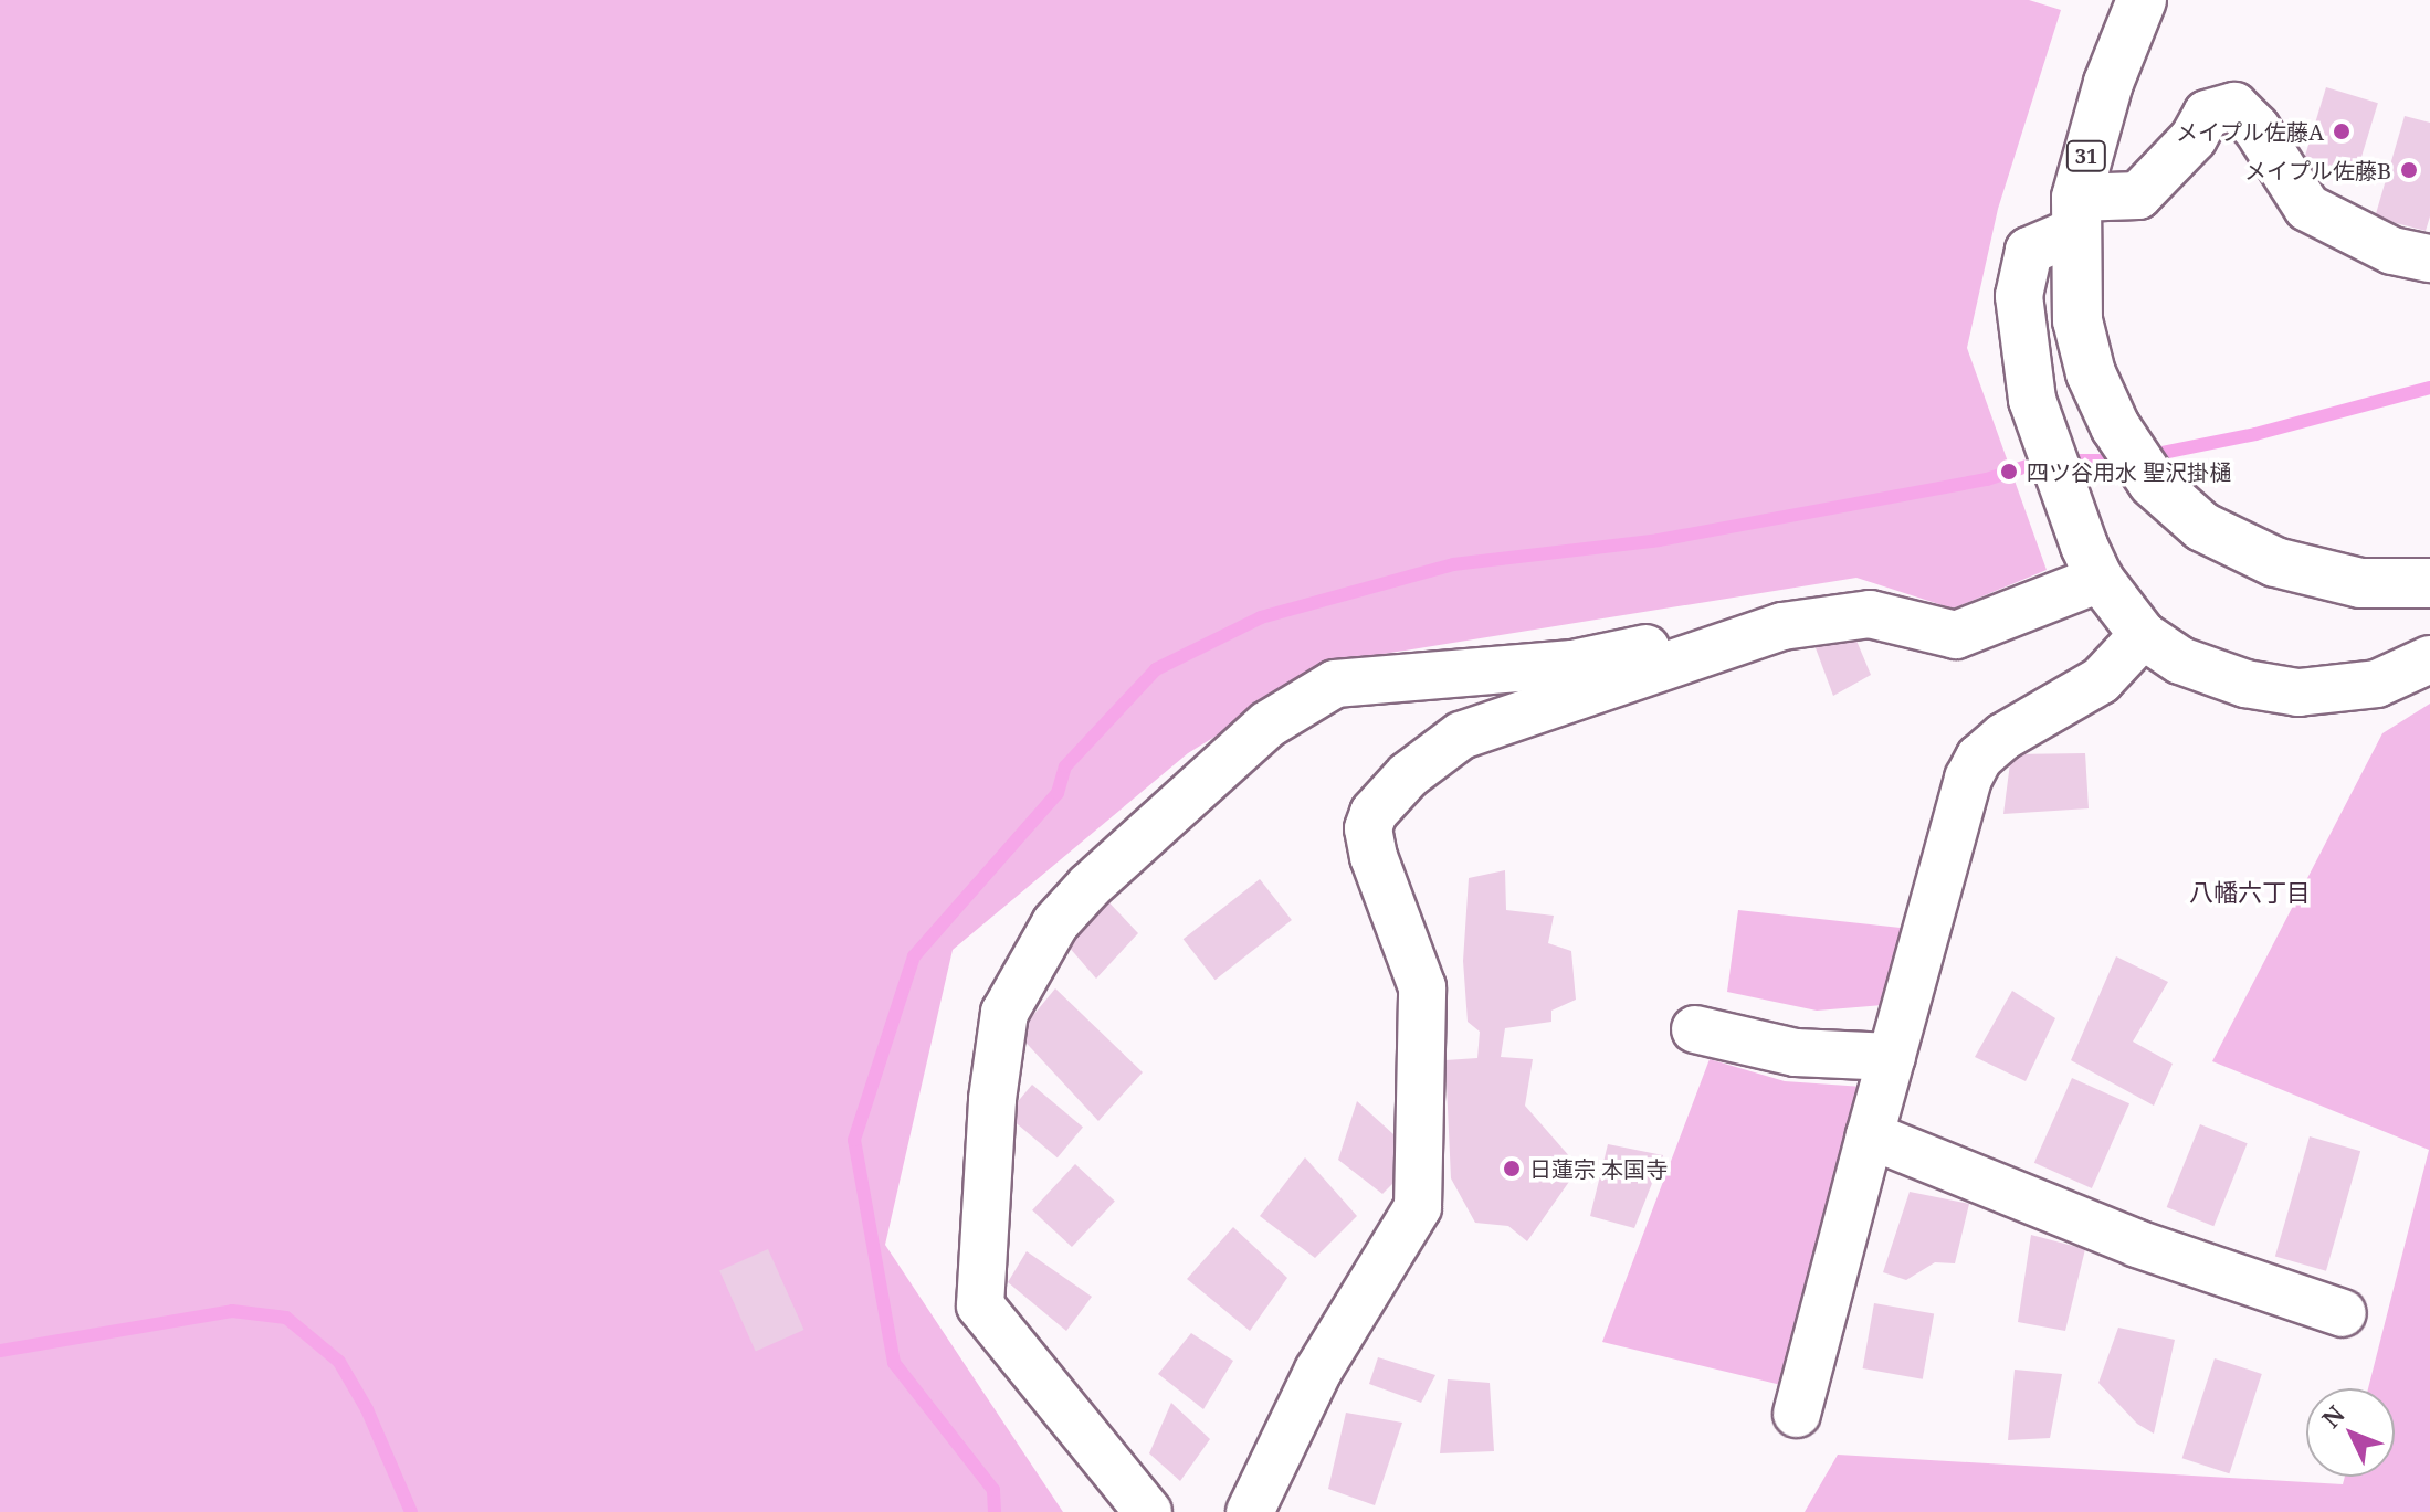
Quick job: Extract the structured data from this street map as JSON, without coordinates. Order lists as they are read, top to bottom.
{
  "streets": {
    "main road": ["31"]
  },
  "districts": ["八幡六丁目"],
  "places": [
    "メイプル佐藤A",
    "メイプル佐藤B",
    "四ツ谷用水 聖沢掛樋",
    "日蓮宗 本国寺"
  ],
  "north": "top left"
}
